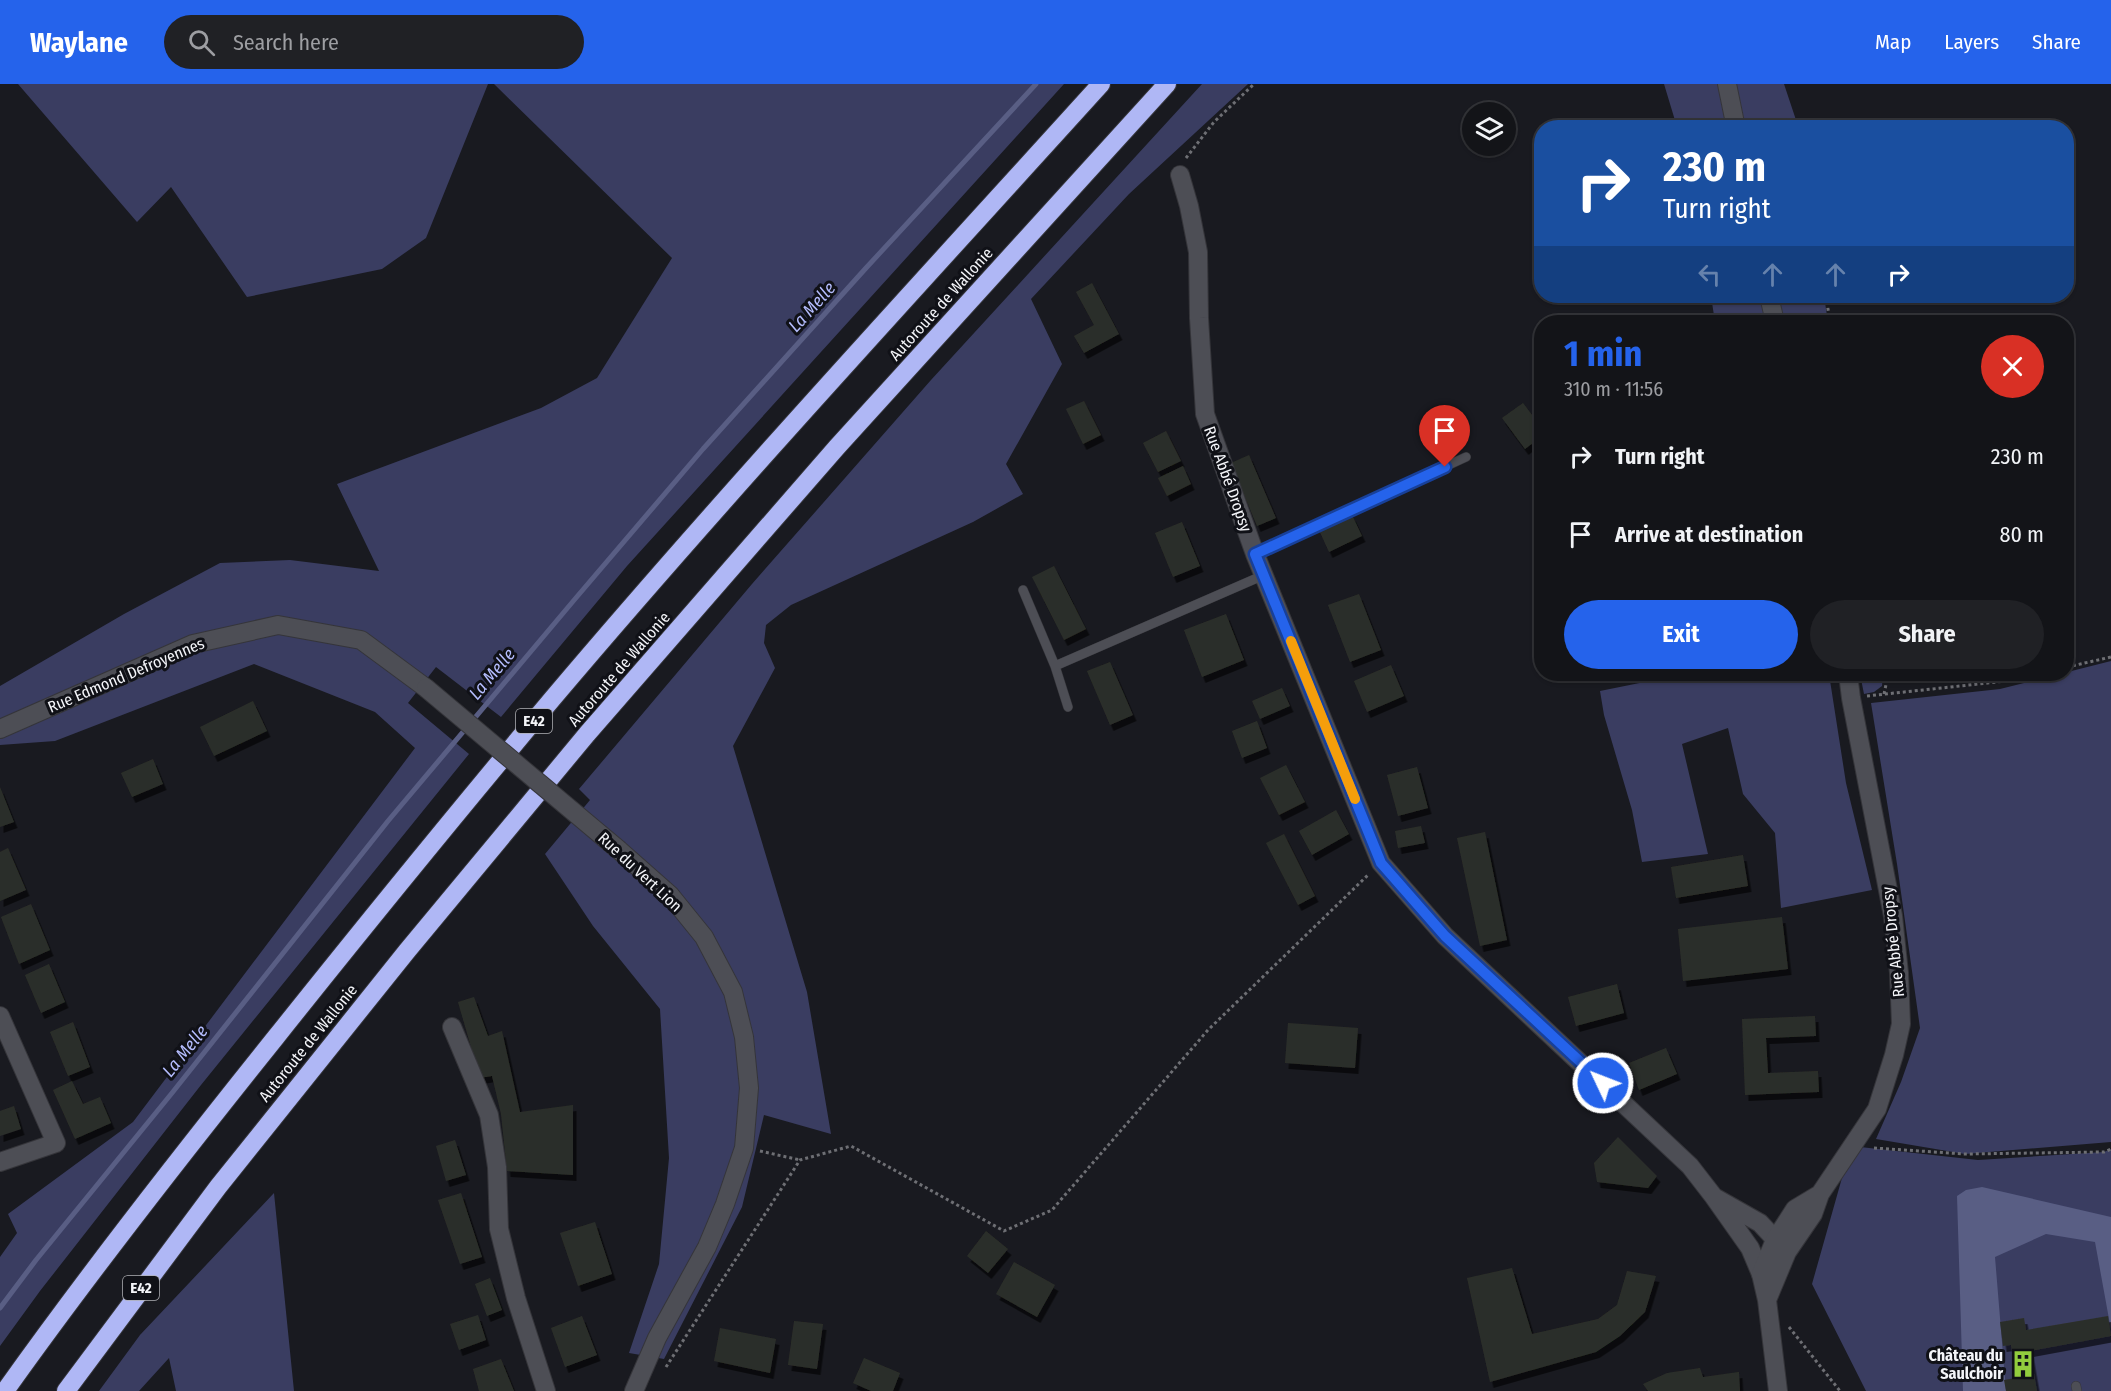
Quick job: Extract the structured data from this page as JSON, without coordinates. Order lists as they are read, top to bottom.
{
  "streets": {
    "highway": ["Autoroute de Wallonie", "E42"],
    "street": ["Rue Abbé Dropsy", "Rue Edmond Defroyennes", "Rue du Vert Lion"]
  },
  "crossings": [
    ["Rue Edmond Defroyennes", "Rue du Vert Lion"]
  ],
  "water": ["La Melle"],
  "places": {
    "building": ["Château du Saulchoir"]
  },
  "page": {
    "header": "Waylane",
    "search": "Search here",
    "nav": ["Map", "Layers", "Share"],
    "turn": ["230 m", "Turn right"],
    "heading": ["1 min", "310 m · 11:56"],
    "list": [
      {
        "name": "Turn right",
        "value": "230 m"
      },
      {
        "name": "Arrive at destination",
        "value": "80 m"
      }
    ],
    "buttons": ["Exit", "Share"]
  }
}
